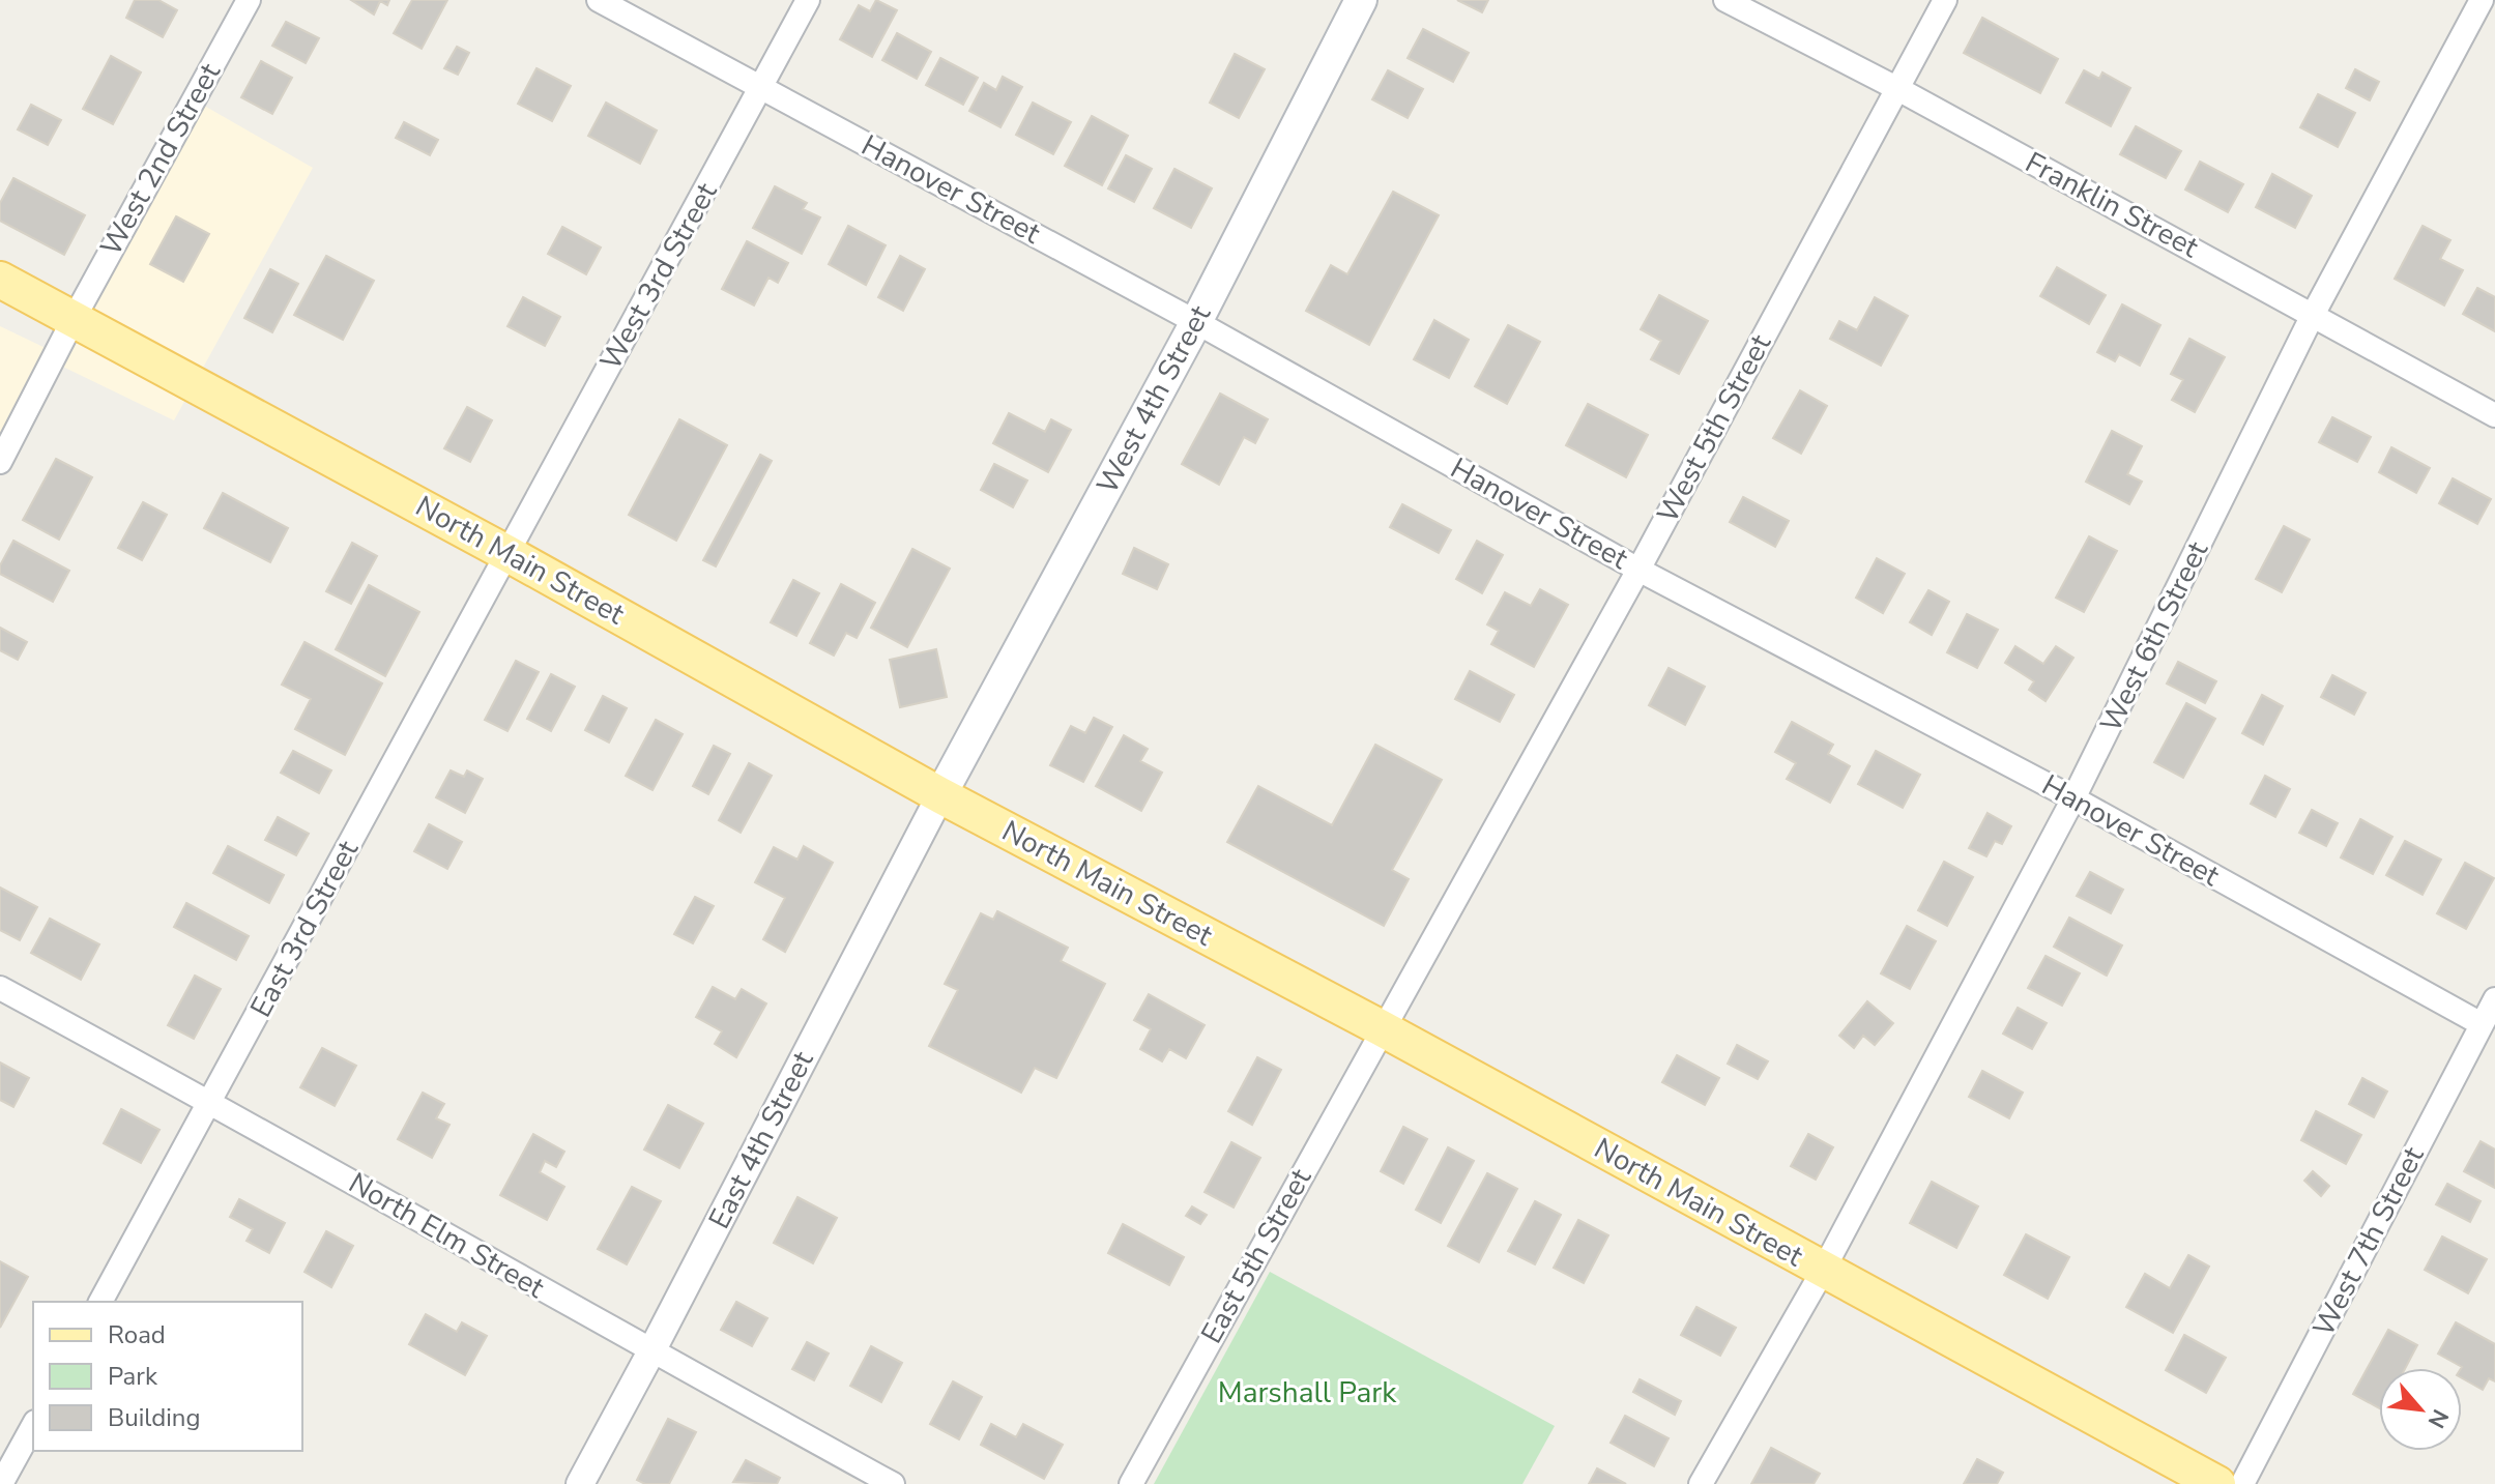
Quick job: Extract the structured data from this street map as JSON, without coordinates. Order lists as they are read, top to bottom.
{
  "streets": {
    "main road": ["West 4th Street", "North Main Street"],
    "street": [
      "West 2nd Street",
      "Hanover Street",
      "Franklin Street",
      "West 3rd Street",
      "West 5th Street",
      "West 6th Street",
      "East 3rd Street",
      "East 4th Street",
      "North Elm Street",
      "West 7th Street",
      "East 5th Street"
    ]
  },
  "crossings": [
    ["West 2nd Street", "North Main Street"],
    ["Hanover Street", "West 3rd Street"],
    ["Hanover Street", "West 4th Street"],
    ["Hanover Street", "West 5th Street"],
    ["Hanover Street", "West 6th Street"],
    ["Hanover Street", "West 7th Street"],
    ["Franklin Street", "West 5th Street"],
    ["Franklin Street", "West 6th Street"],
    ["West 3rd Street", "North Main Street"],
    ["West 3rd Street", "East 3rd Street"],
    ["West 4th Street", "North Main Street"],
    ["West 4th Street", "East 4th Street"],
    ["West 5th Street", "North Main Street"],
    ["West 5th Street", "East 5th Street"],
    ["North Main Street", "West 6th Street"],
    ["North Main Street", "East 3rd Street"],
    ["North Main Street", "East 4th Street"],
    ["North Main Street", "East 5th Street"],
    ["East 3rd Street", "North Elm Street"],
    ["East 4th Street", "North Elm Street"]
  ],
  "parks": ["Marshall Park"],
  "legend": ["Road", "Park", "Building"],
  "north": "bottom right"
}
